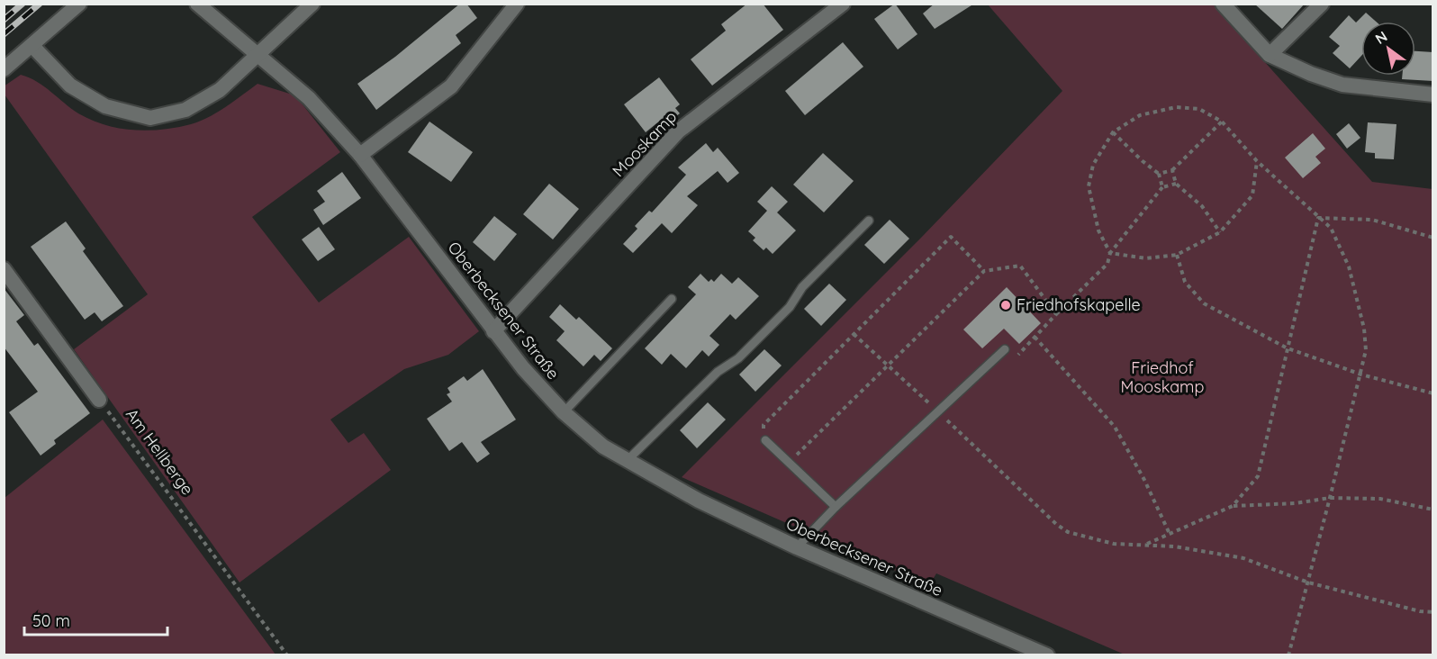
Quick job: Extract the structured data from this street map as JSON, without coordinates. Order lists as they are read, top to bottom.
{
  "streets": {
    "street": ["Mooskamp", "Oberbecksener Straße"],
    "path": ["Am Hellberge"]
  },
  "crossings": [
    ["Mooskamp", "Oberbecksener Straße"]
  ],
  "parks": ["Friedhof Mooskamp"],
  "places": ["Friedhofskapelle"],
  "scale_bar": "50 m",
  "north": "top left"
}
